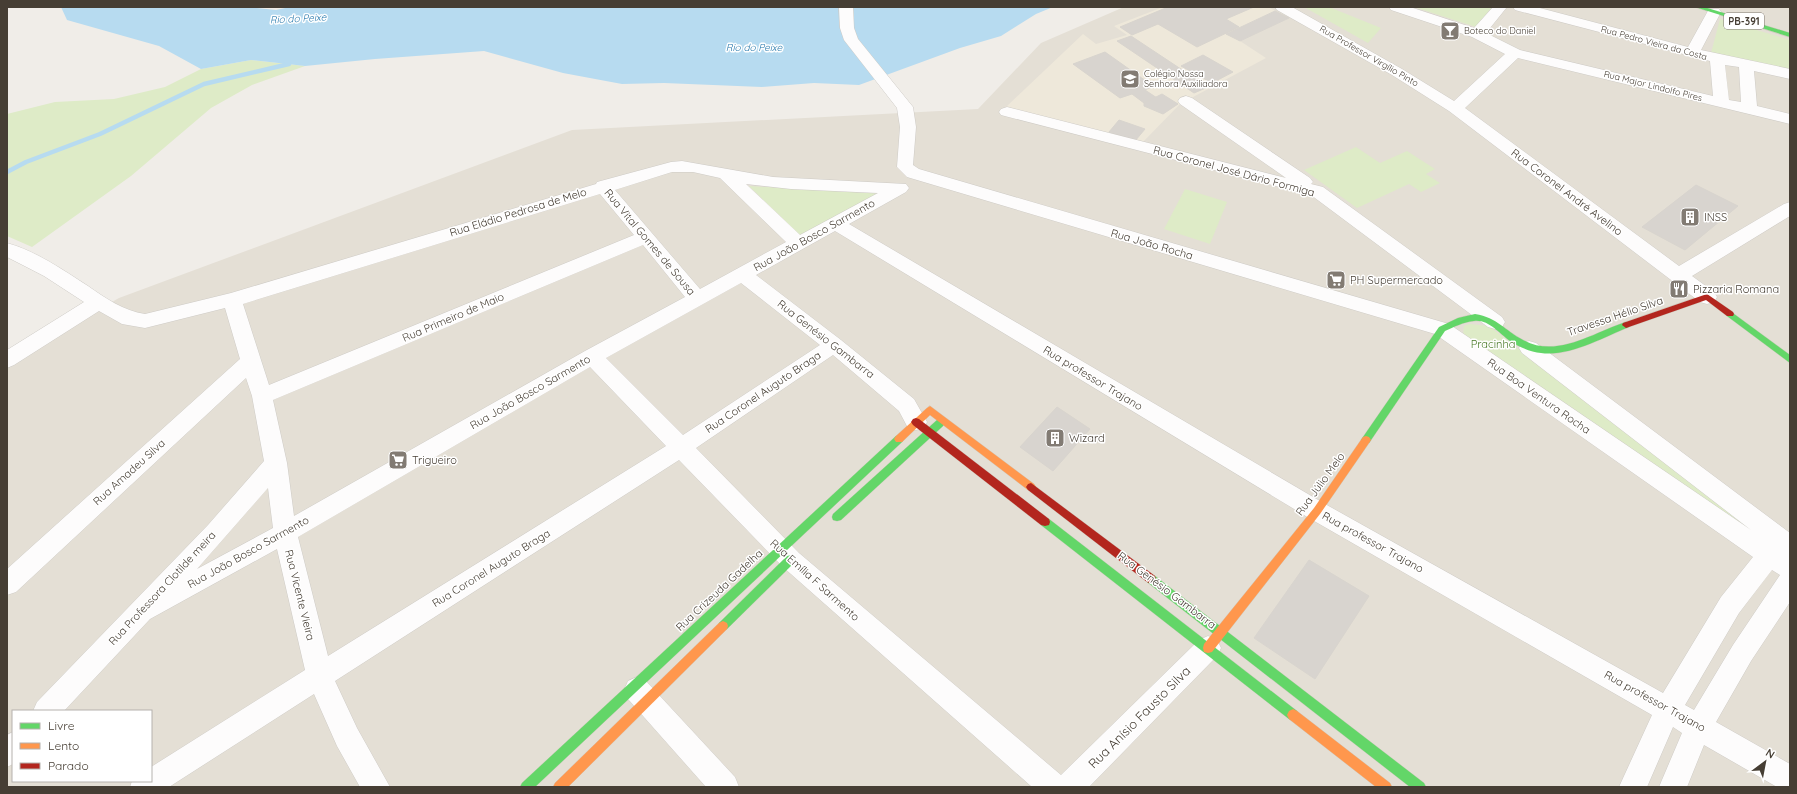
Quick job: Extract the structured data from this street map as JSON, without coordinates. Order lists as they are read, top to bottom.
{
  "streets": {
    "street": [
      "PB-391",
      "Rua Pedro Vieira da Costa",
      "Rua Professor Virgílio Pinto",
      "Rua Major Lindolfo Pires",
      "Rua Coronel José Dário Formiga",
      "Rua Coronel André Avelino",
      "Rua Eládio Pedrosa de Melo",
      "Rua João Bosco Sarmento",
      "Rua Vital Gomes de Sousa",
      "Rua João Rocha",
      "Travessa Hélio Silva",
      "Rua Primeiro de Maio",
      "Rua Genésio Gambarra",
      "Rua professor Trajano",
      "Rua Coronel Auguto Braga",
      "Rua Boa Ventura Rocha",
      "Rua Amadeu Silva",
      "Rua Júlio Melo",
      "Rua Emília F Sarmento",
      "Rua Professora Clotilde meira",
      "Rua Crizeuda Gadelha",
      "Rua Vicente Vieira",
      "Rua Anísio Fausto Silva"
    ]
  },
  "crossings": [
    ["Rua Professor Virgílio Pinto", "Rua Coronel André Avelino"],
    ["Rua Coronel José Dário Formiga", "Rua Boa Ventura Rocha"],
    ["Rua Coronel André Avelino", "Travessa Hélio Silva"],
    ["Rua Eládio Pedrosa de Melo", "Rua João Bosco Sarmento"],
    ["Rua Eládio Pedrosa de Melo", "Rua Vital Gomes de Sousa"],
    ["Rua Eládio Pedrosa de Melo", "Rua Vicente Vieira"],
    ["Rua João Bosco Sarmento", "Rua Vital Gomes de Sousa"],
    ["Rua João Bosco Sarmento", "Rua João Rocha"],
    ["Rua João Bosco Sarmento", "Rua Genésio Gambarra"],
    ["Rua João Bosco Sarmento", "Rua professor Trajano"],
    ["Rua João Bosco Sarmento", "Rua Emília F Sarmento"],
    ["Rua João Bosco Sarmento", "Rua Professora Clotilde meira"],
    ["Rua João Bosco Sarmento", "Rua Vicente Vieira"],
    ["Rua Vital Gomes de Sousa", "Rua Primeiro de Maio"],
    ["Rua João Rocha", "Rua Boa Ventura Rocha"],
    ["Rua João Rocha", "Rua Júlio Melo"],
    ["Travessa Hélio Silva", "Rua Boa Ventura Rocha"],
    ["Rua Primeiro de Maio", "Rua Vicente Vieira"],
    ["Rua Genésio Gambarra", "Rua Coronel Auguto Braga"],
    ["Rua Genésio Gambarra", "Rua Júlio Melo"],
    ["Rua Genésio Gambarra", "Rua Crizeuda Gadelha"],
    ["Rua Genésio Gambarra", "Rua Anísio Fausto Silva"],
    ["Rua professor Trajano", "Rua Júlio Melo"],
    ["Rua Coronel Auguto Braga", "Rua Emília F Sarmento"],
    ["Rua Coronel Auguto Braga", "Rua Vicente Vieira"],
    ["Rua Boa Ventura Rocha", "Rua Júlio Melo"],
    ["Rua Amadeu Silva", "Rua Vicente Vieira"],
    ["Rua Júlio Melo", "Rua Anísio Fausto Silva"],
    ["Rua Emília F Sarmento", "Rua Crizeuda Gadelha"],
    ["Rua Professora Clotilde meira", "Rua Vicente Vieira"]
  ],
  "water": ["Rio do Peixe"],
  "parks": ["Pracinha"],
  "places": {
    "bar": ["Boteco do Daniel"],
    "school or university": ["Colégio Nossa Senhora Auxiliadora"],
    "building": ["INSS", "Wizard"],
    "supermarket": ["PH Supermercado", "Trigueiro"],
    "restaurant": ["Pizzaria Romana"]
  },
  "legend": ["Livre", "Lento", "Parado"],
  "north": "top right"
}
